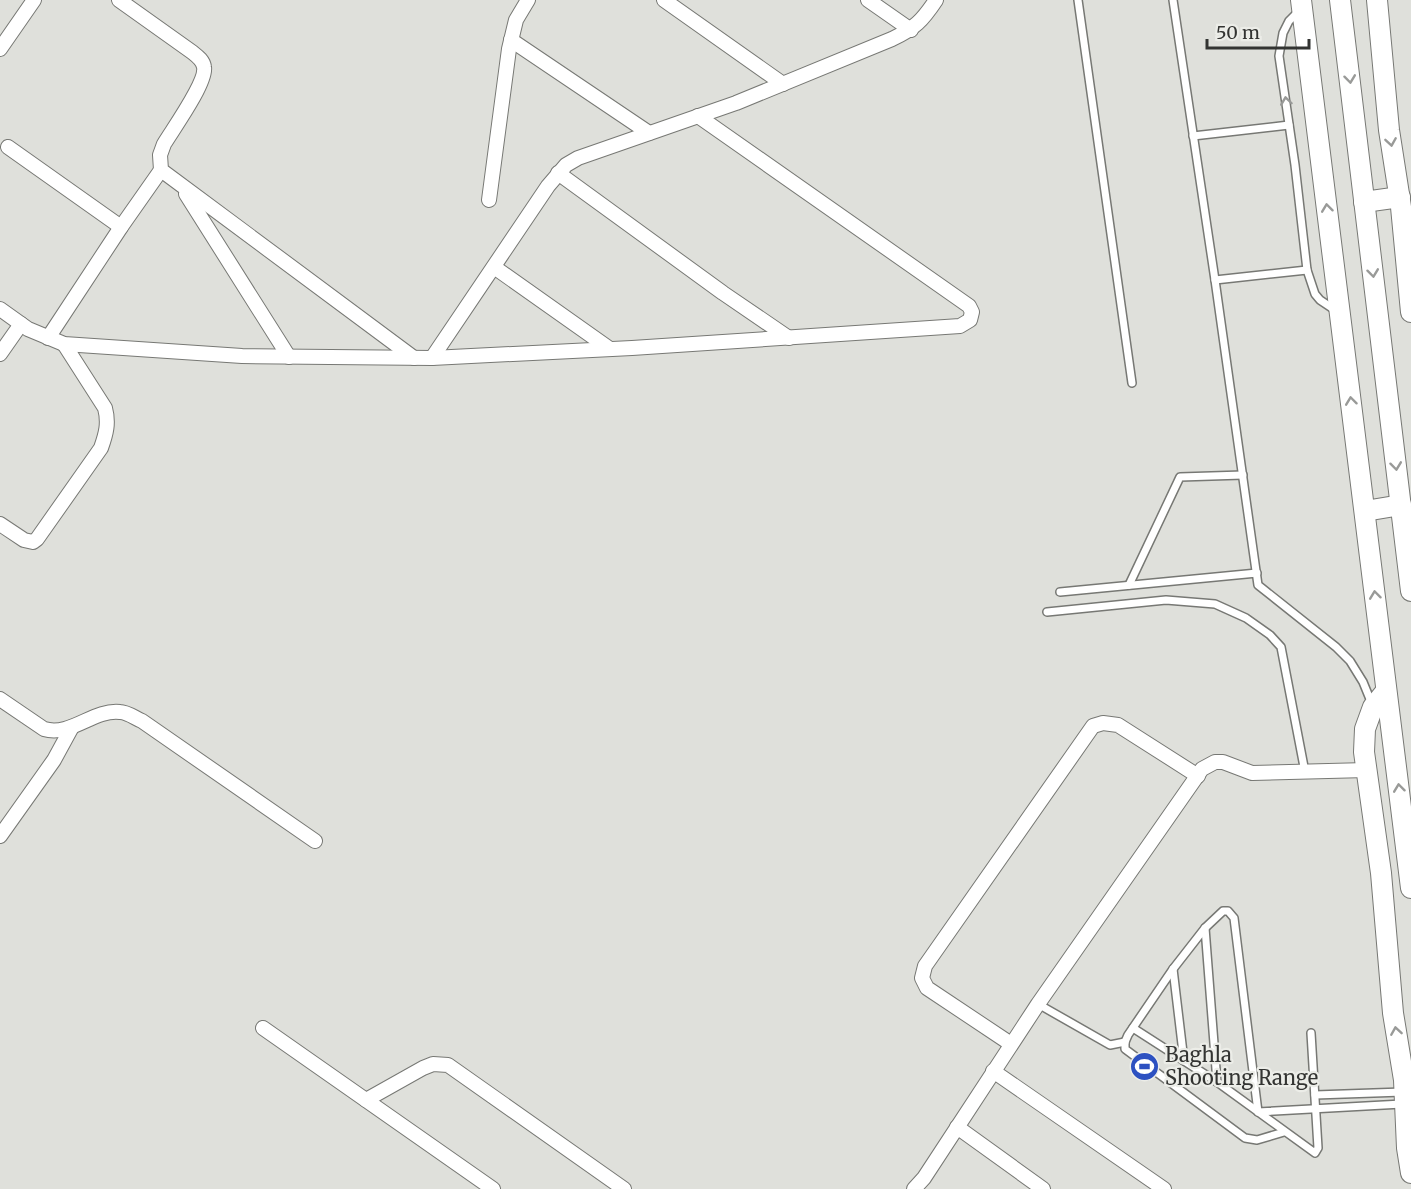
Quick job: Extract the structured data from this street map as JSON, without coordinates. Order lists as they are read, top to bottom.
{
  "places": {
    "sports": ["Baghla Shooting Range"]
  },
  "scale_bar": "50 m"
}
